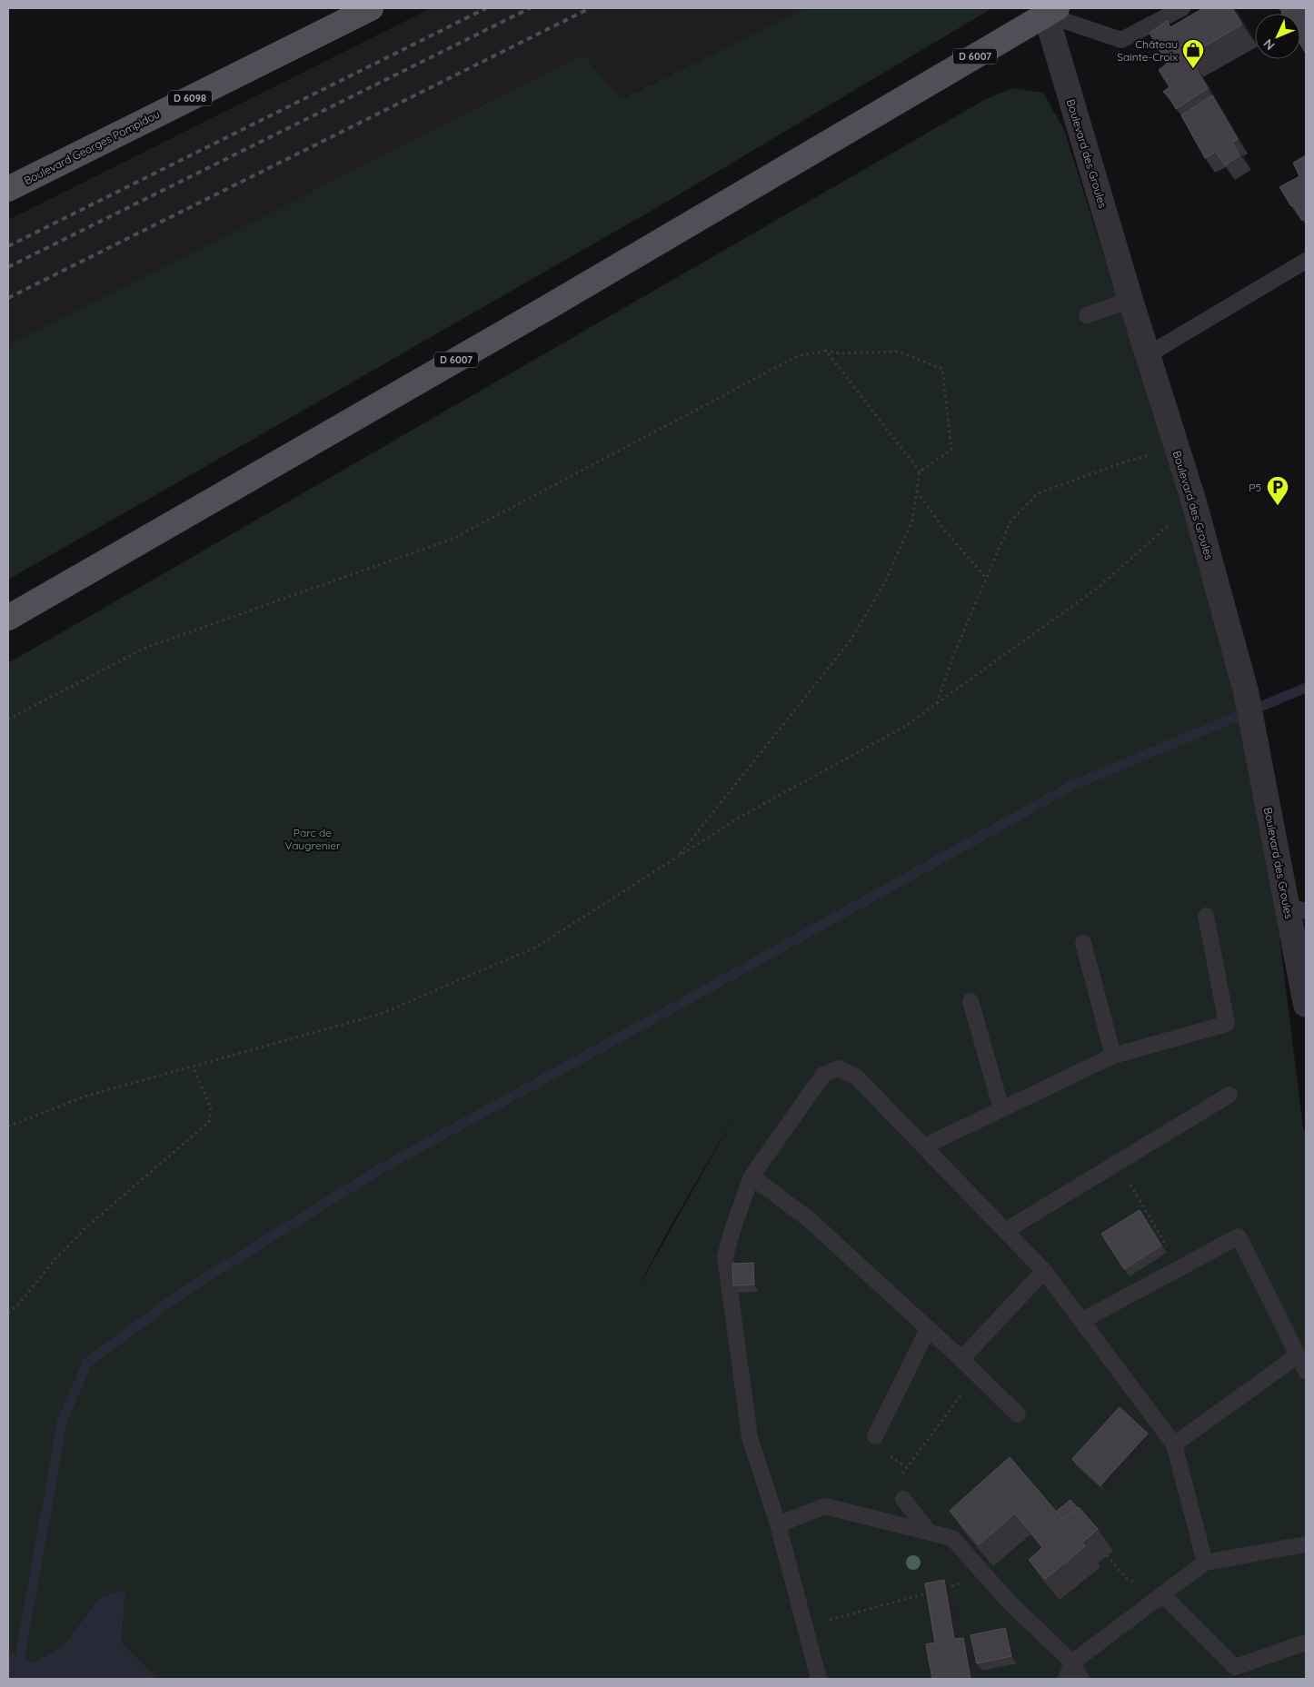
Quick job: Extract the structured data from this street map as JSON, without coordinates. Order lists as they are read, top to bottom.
{
  "streets": {
    "main road": ["D 6007", "D 6098", "Boulevard Georges Pompidou"],
    "street": ["Boulevard des Groules"]
  },
  "crossings": [
    ["D 6007", "Boulevard des Groules"]
  ],
  "parks": ["Parc de Vaugrenier"],
  "places": {
    "shop": ["Château Sainte-Croix"],
    "parking": ["P5"]
  },
  "north": "bottom left"
}
